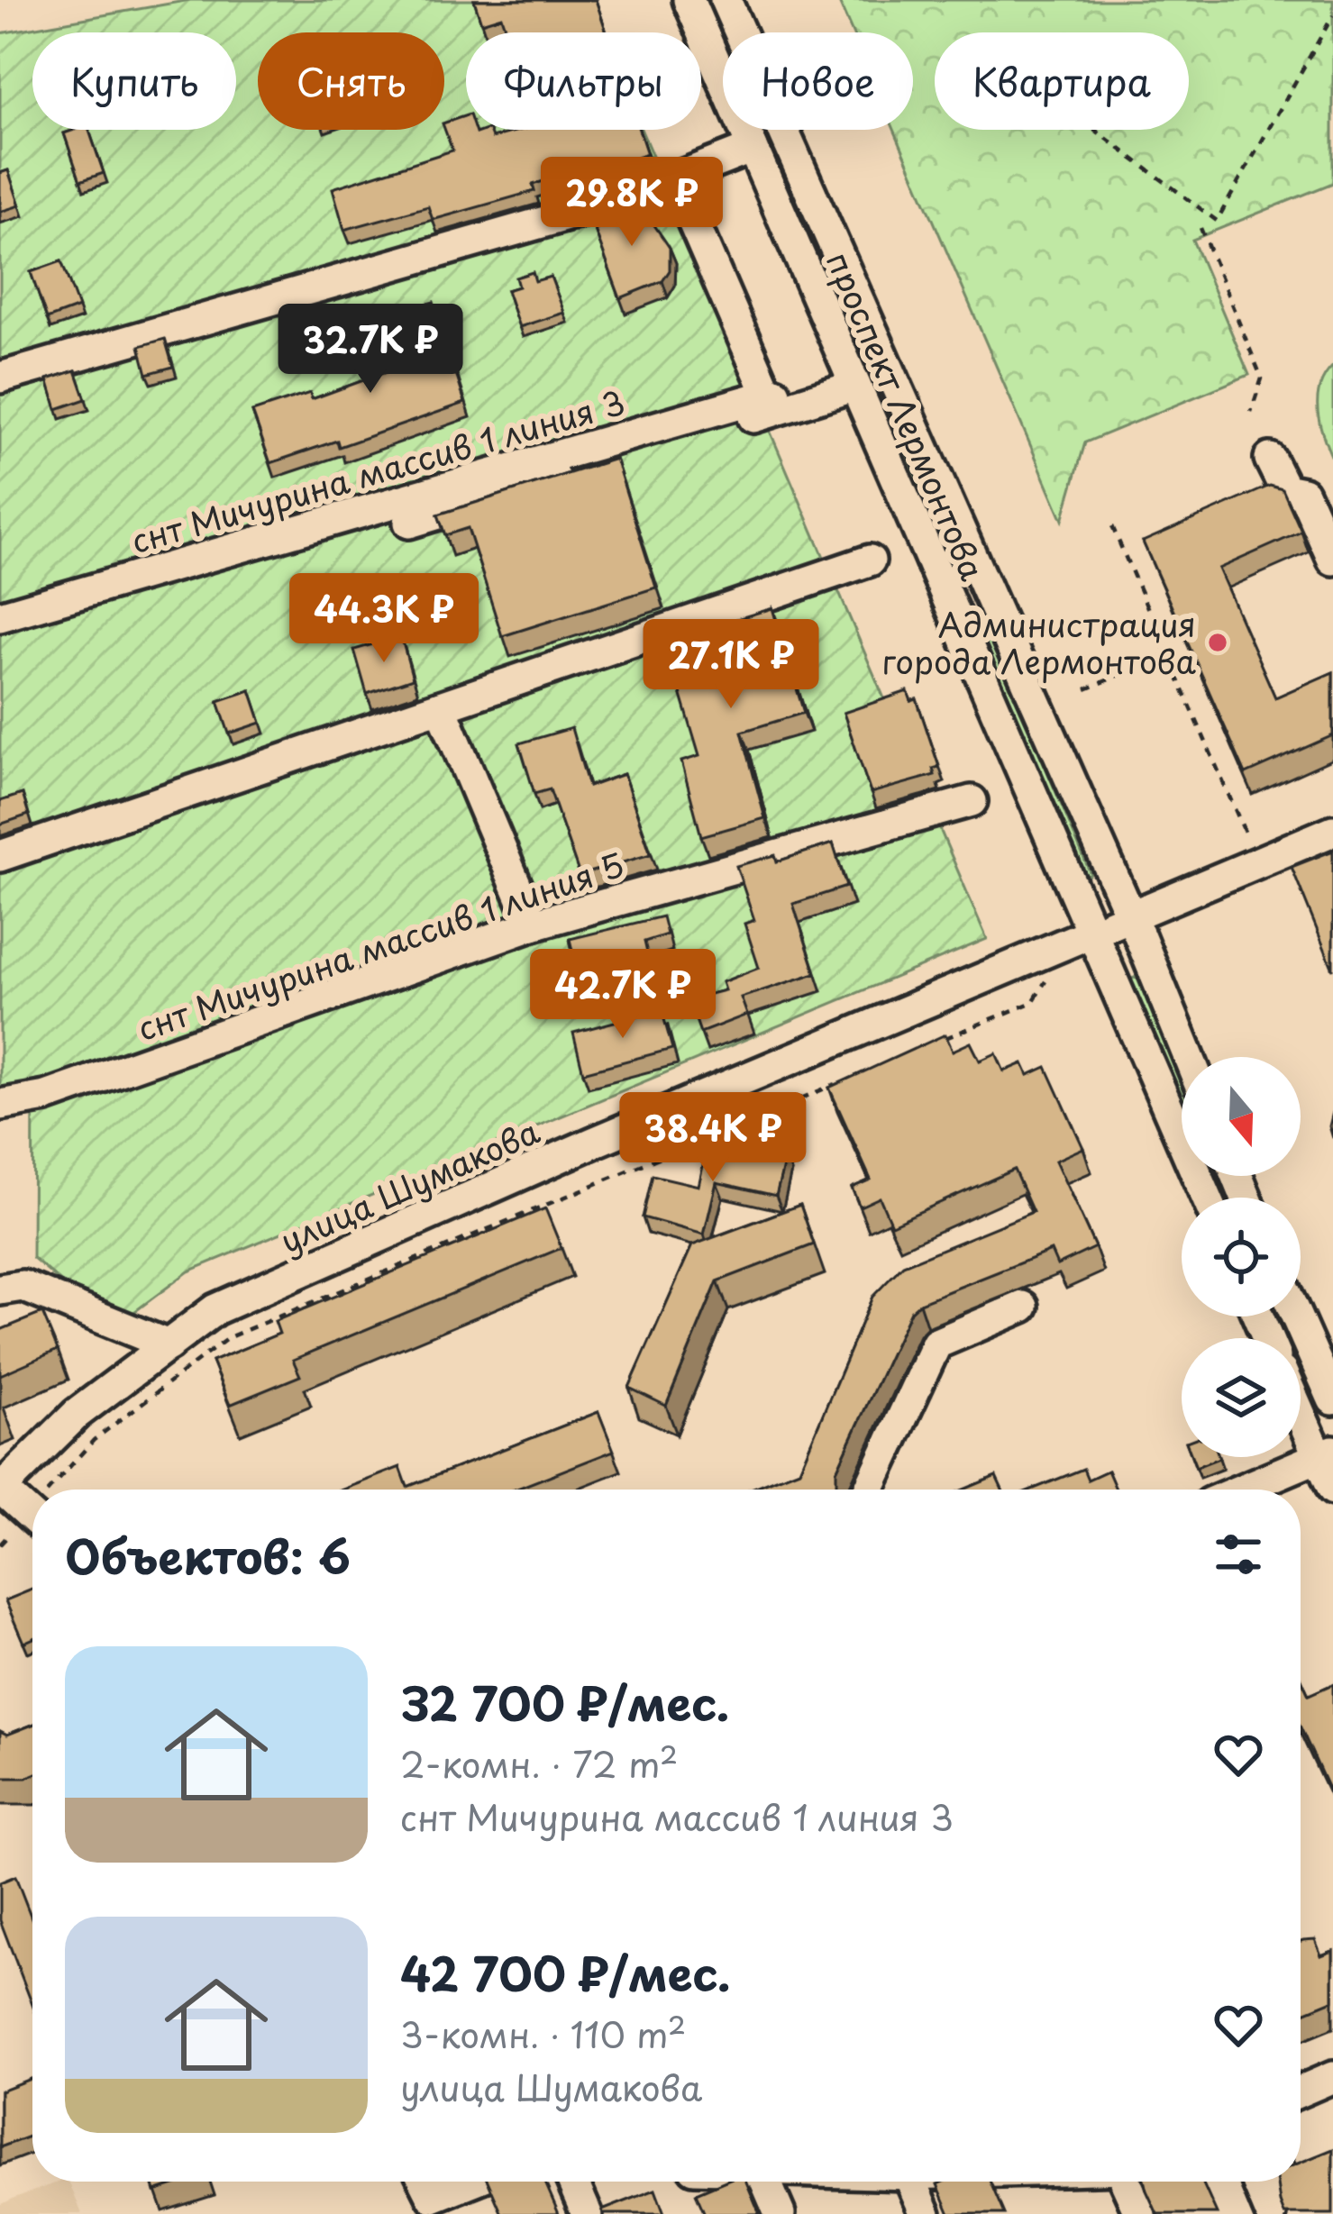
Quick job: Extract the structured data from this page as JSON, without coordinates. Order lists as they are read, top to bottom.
{
  "streets": {
    "street": [
      "проспект Лермонтова",
      "снт Мичурина массив 1 линия 3",
      "снт Мичурина массив 1 линия 5",
      "улица Шумакова"
    ]
  },
  "crossings": [
    ["проспект Лермонтова", "улица Шумакова"]
  ],
  "places": ["Администрация города Лермонтова"],
  "north": "bottom",
  "page": {
    "chip": [
      "Купить",
      "Снять",
      "Фильтры",
      "Новое",
      "Квартира"
    ],
    "price": [
      "29.8K ₽",
      "32.7K ₽",
      "44.3K ₽",
      "27.1K ₽",
      "42.7K ₽",
      "38.4K ₽"
    ],
    "heading": "Объектов: 6",
    "list": [
      {
        "name": "32 700 ₽/мес.",
        "note": "2-комн. · 72 m² · снт Мичурина массив 1 линия 3"
      },
      {
        "name": "42 700 ₽/мес.",
        "note": "3-комн. · 110 m² · улица Шумакова"
      }
    ]
  }
}
